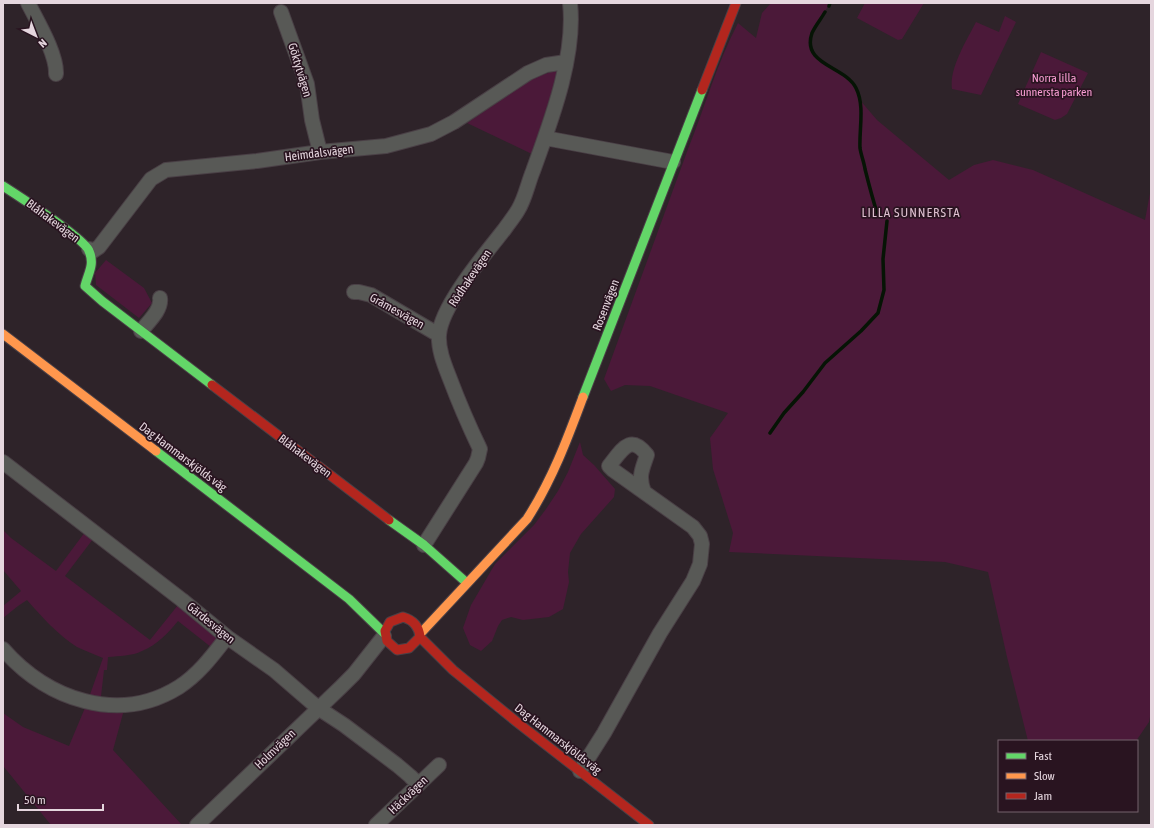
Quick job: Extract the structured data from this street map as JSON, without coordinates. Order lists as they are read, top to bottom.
{
  "streets": {
    "street": [
      "Göktytvägen",
      "Heimdalsvägen",
      "Blåhakevägen",
      "Rödhakevägen",
      "Rosenvägen",
      "Gråmesvägen",
      "Dag Hammarskjölds väg",
      "Gärdesvägen",
      "Holmvägen",
      "Häckvägen"
    ]
  },
  "crossings": [
    ["Göktytvägen", "Heimdalsvägen"],
    ["Heimdalsvägen", "Blåhakevägen"],
    ["Heimdalsvägen", "Rödhakevägen"],
    ["Blåhakevägen", "Rödhakevägen"],
    ["Blåhakevägen", "Rosenvägen"],
    ["Rödhakevägen", "Gråmesvägen"],
    ["Rosenvägen", "Dag Hammarskjölds väg"],
    ["Rosenvägen", "Holmvägen"],
    ["Dag Hammarskjölds väg", "Holmvägen"],
    ["Gärdesvägen", "Holmvägen"],
    ["Gärdesvägen", "Häckvägen"]
  ],
  "districts": ["LILLA SUNNERSTA"],
  "parks": ["Norra lilla sunnersta parken"],
  "legend": ["Fast", "Slow", "Jam"],
  "scale_bar": "50 m",
  "north": "bottom right"
}
